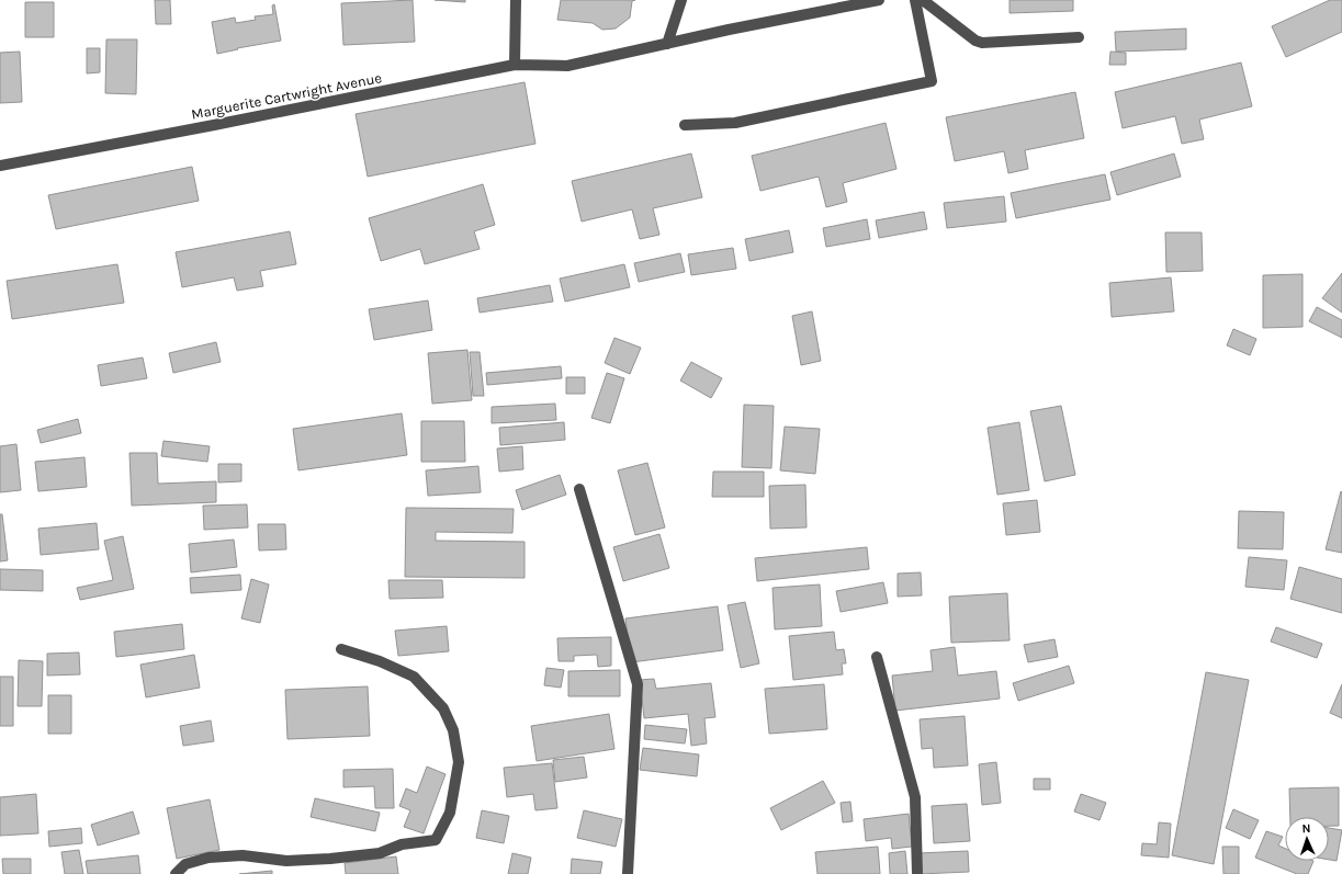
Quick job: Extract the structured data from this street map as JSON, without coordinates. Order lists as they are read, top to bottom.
{
  "streets": {
    "street": ["Marguerite Cartwright Avenue"]
  },
  "north": "top"
}
